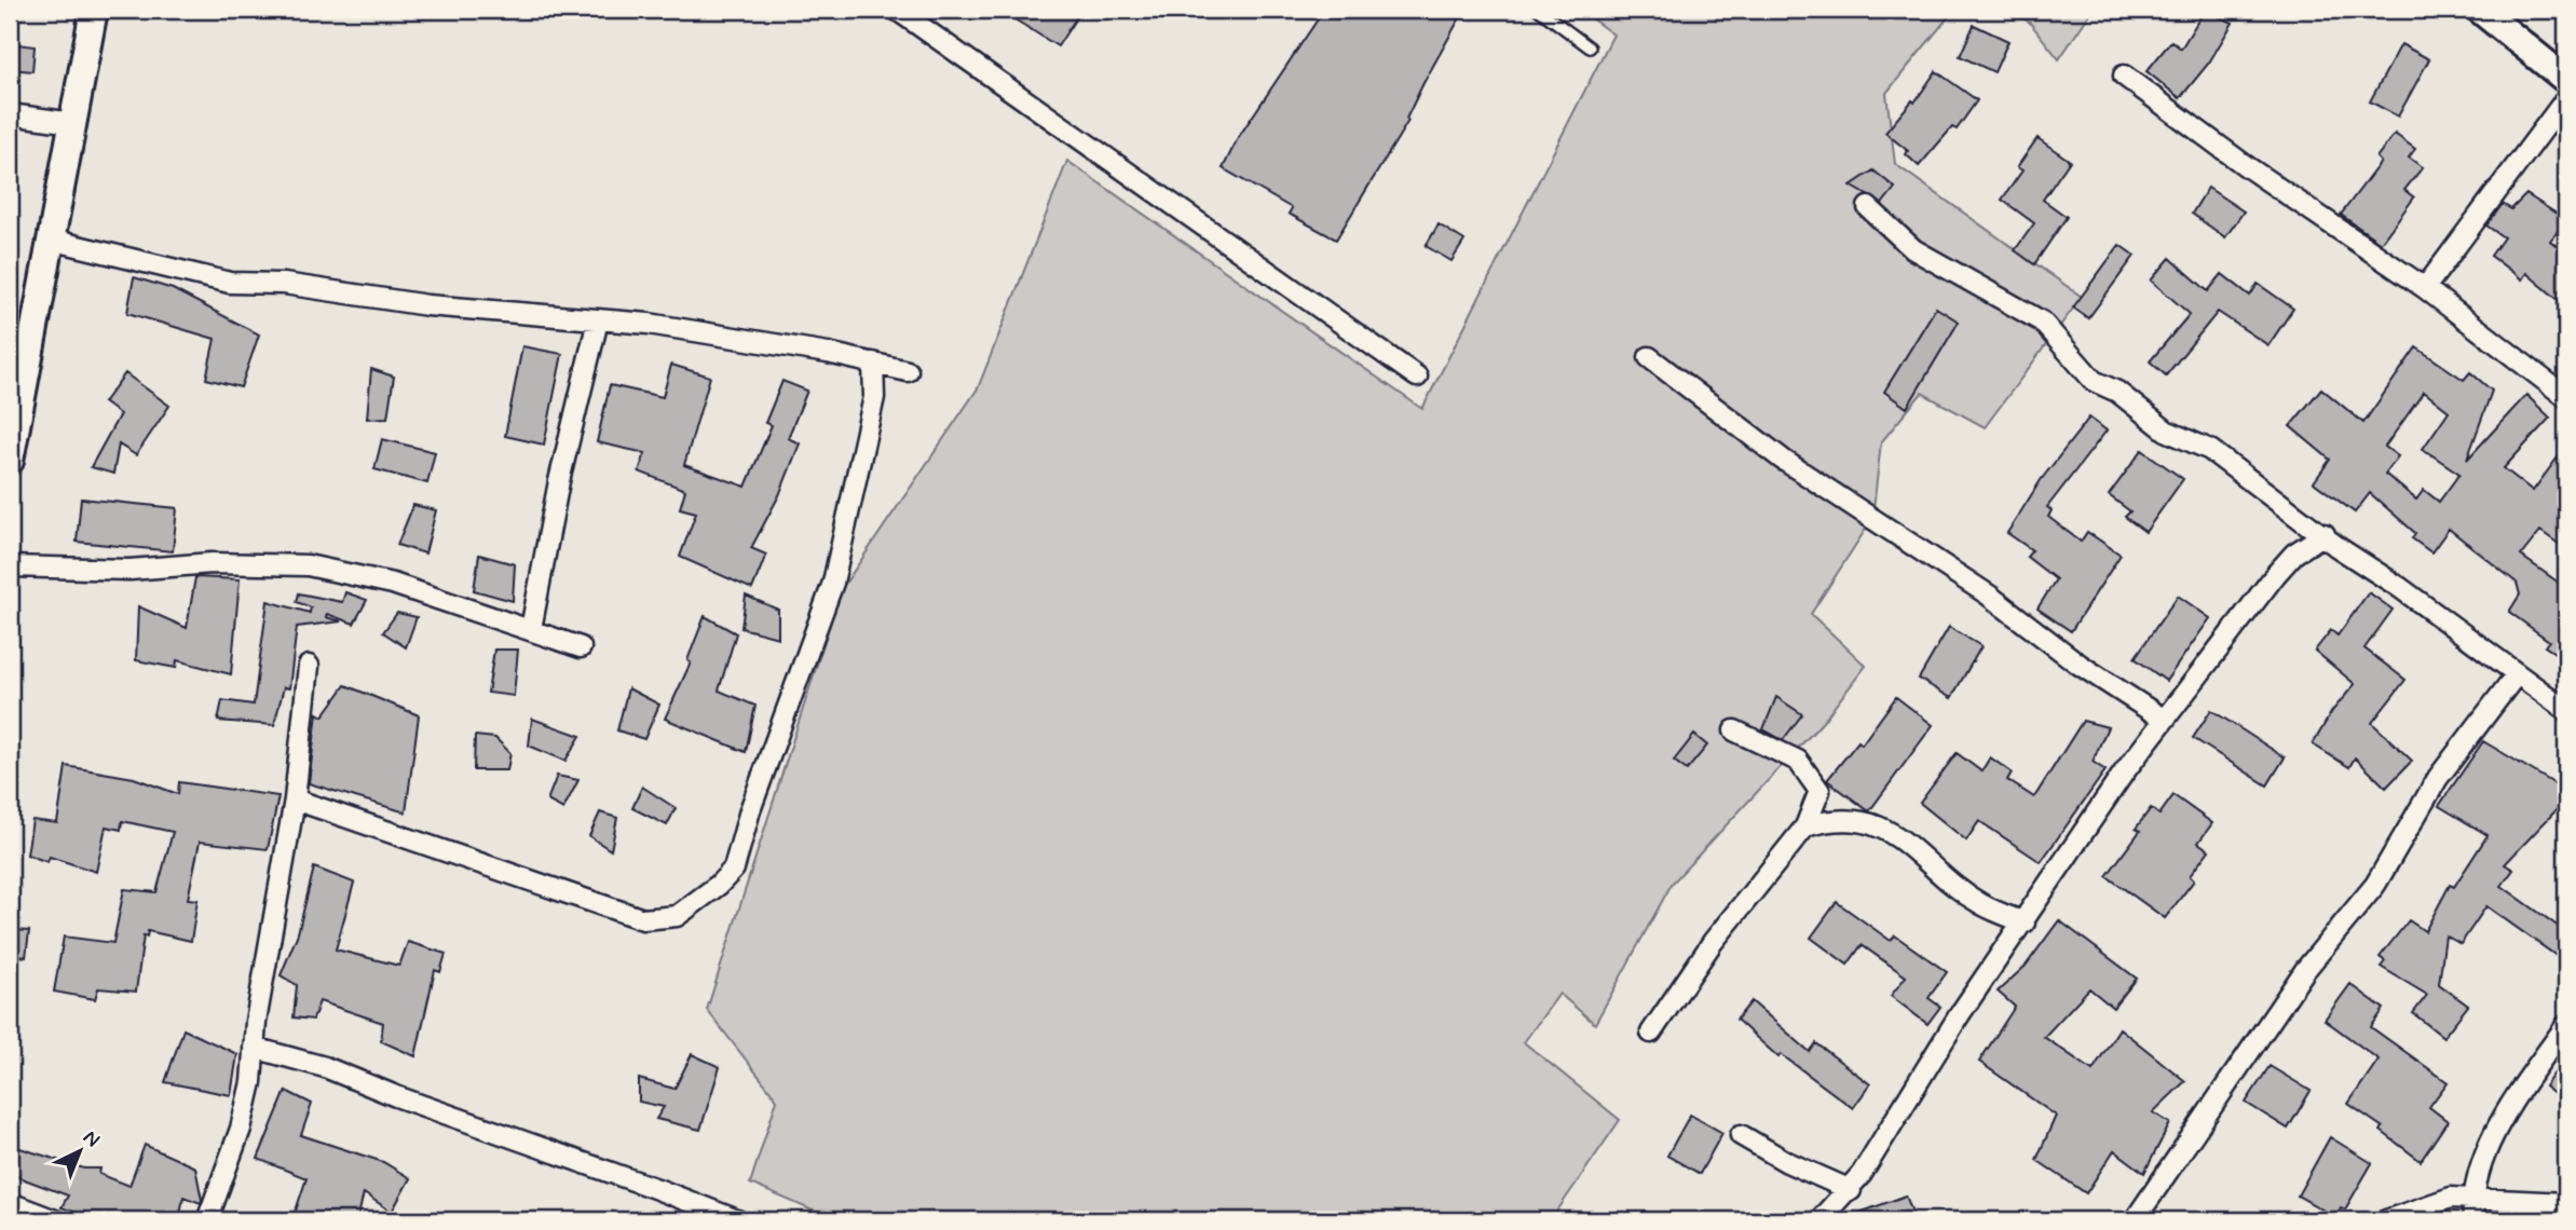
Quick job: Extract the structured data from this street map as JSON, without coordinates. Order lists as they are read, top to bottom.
{
  "north": "top right"
}
